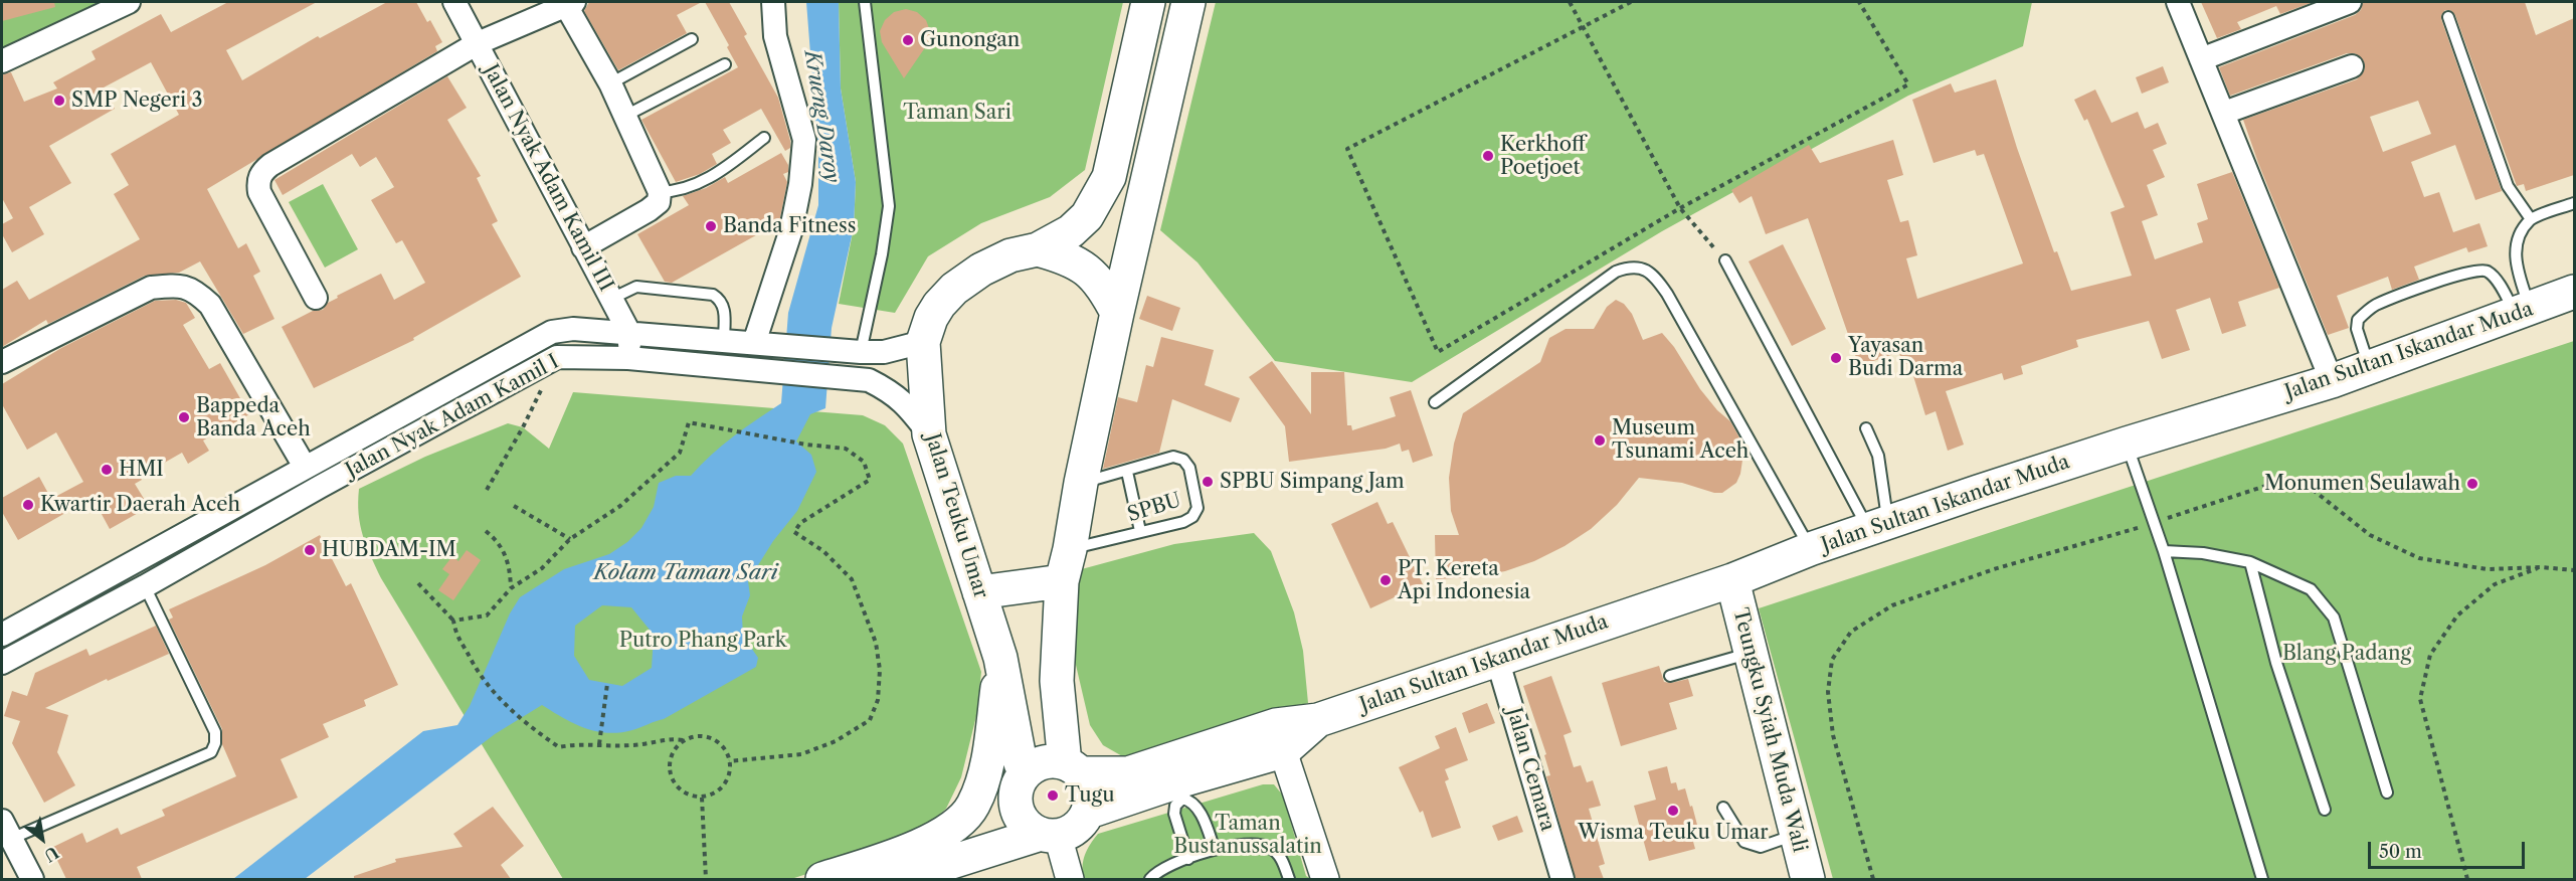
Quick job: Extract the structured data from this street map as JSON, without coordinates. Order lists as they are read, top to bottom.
{
  "streets": {
    "highway": ["Jalan Sultan Iskandar Muda", "Jalan Teuku Umar", "Teungku Syiah Muda Wali"],
    "street": ["Jalan Nyak Adam Kamil III", "Jalan Nyak Adam Kamil I", "Jalan Cemara"],
    "lane": ["SPBU"]
  },
  "crossings": [
    ["Jalan Nyak Adam Kamil III", "Jalan Nyak Adam Kamil I"],
    ["Jalan Sultan Iskandar Muda", "Teungku Syiah Muda Wali"],
    ["Jalan Sultan Iskandar Muda", "Jalan Cemara"],
    ["Jalan Nyak Adam Kamil I", "Jalan Teuku Umar"]
  ],
  "water": ["Krueng Daroy", "Kolam Taman Sari"],
  "parks": [
    "Taman Sari",
    "Putro Phang Park",
    "Blang Padang",
    "Taman Bustanussalatin"
  ],
  "places": [
    "Gunongan",
    "SMP Negeri 3",
    "Kerkhoff Poetjoet",
    "Banda Fitness",
    "Yayasan Budi Darma",
    "Bappeda Banda Aceh",
    "Museum Tsunami Aceh",
    "HMI",
    "SPBU Simpang Jam",
    "Monumen Seulawah",
    "Kwartir Daerah Aceh",
    "HUBDAM-IM",
    "PT. Kereta Api Indonesia",
    "Tugu",
    "Wisma Teuku Umar"
  ],
  "scale_bar": "50 m",
  "north": "bottom right"
}
